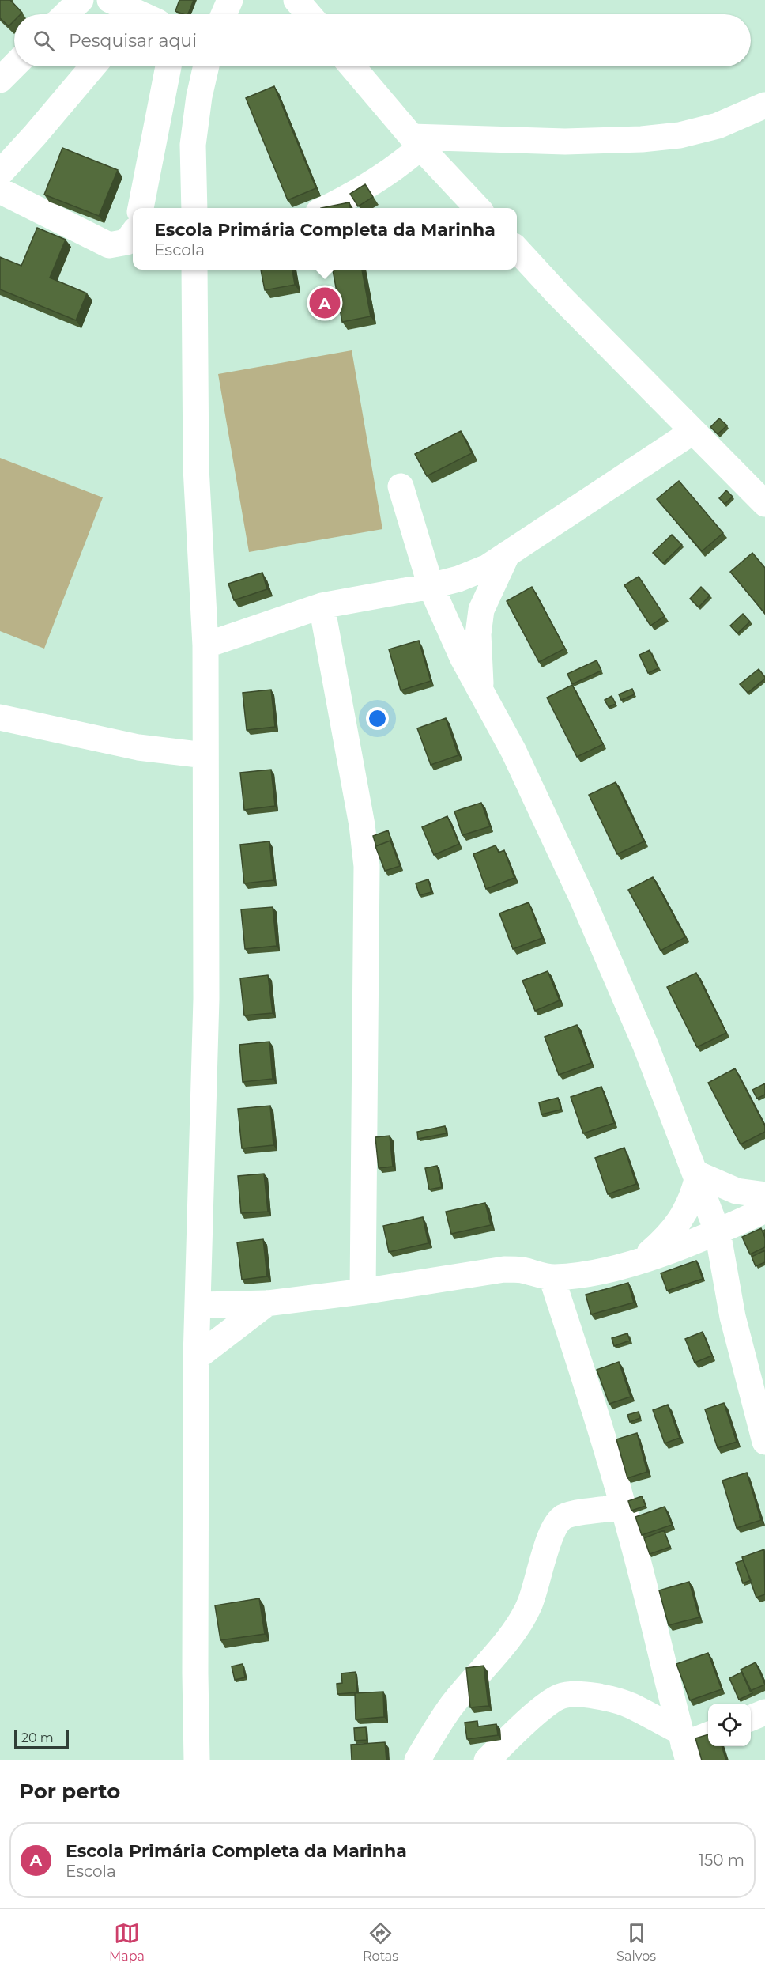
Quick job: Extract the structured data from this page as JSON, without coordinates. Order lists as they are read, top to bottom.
{
  "scale_bar": "20 m",
  "page": {
    "search": "Pesquisar aqui",
    "popup": ["Escola Primária Completa da Marinha", "Escola"],
    "pins": "A",
    "scale": "20 m",
    "heading": "Por perto",
    "list": [
      {
        "mark": "A",
        "name": "Escola Primária Completa da Marinha",
        "note": "Escola",
        "value": "150 m"
      }
    ],
    "nav": ["Mapa", "Rotas", "Salvos"]
  }
}
